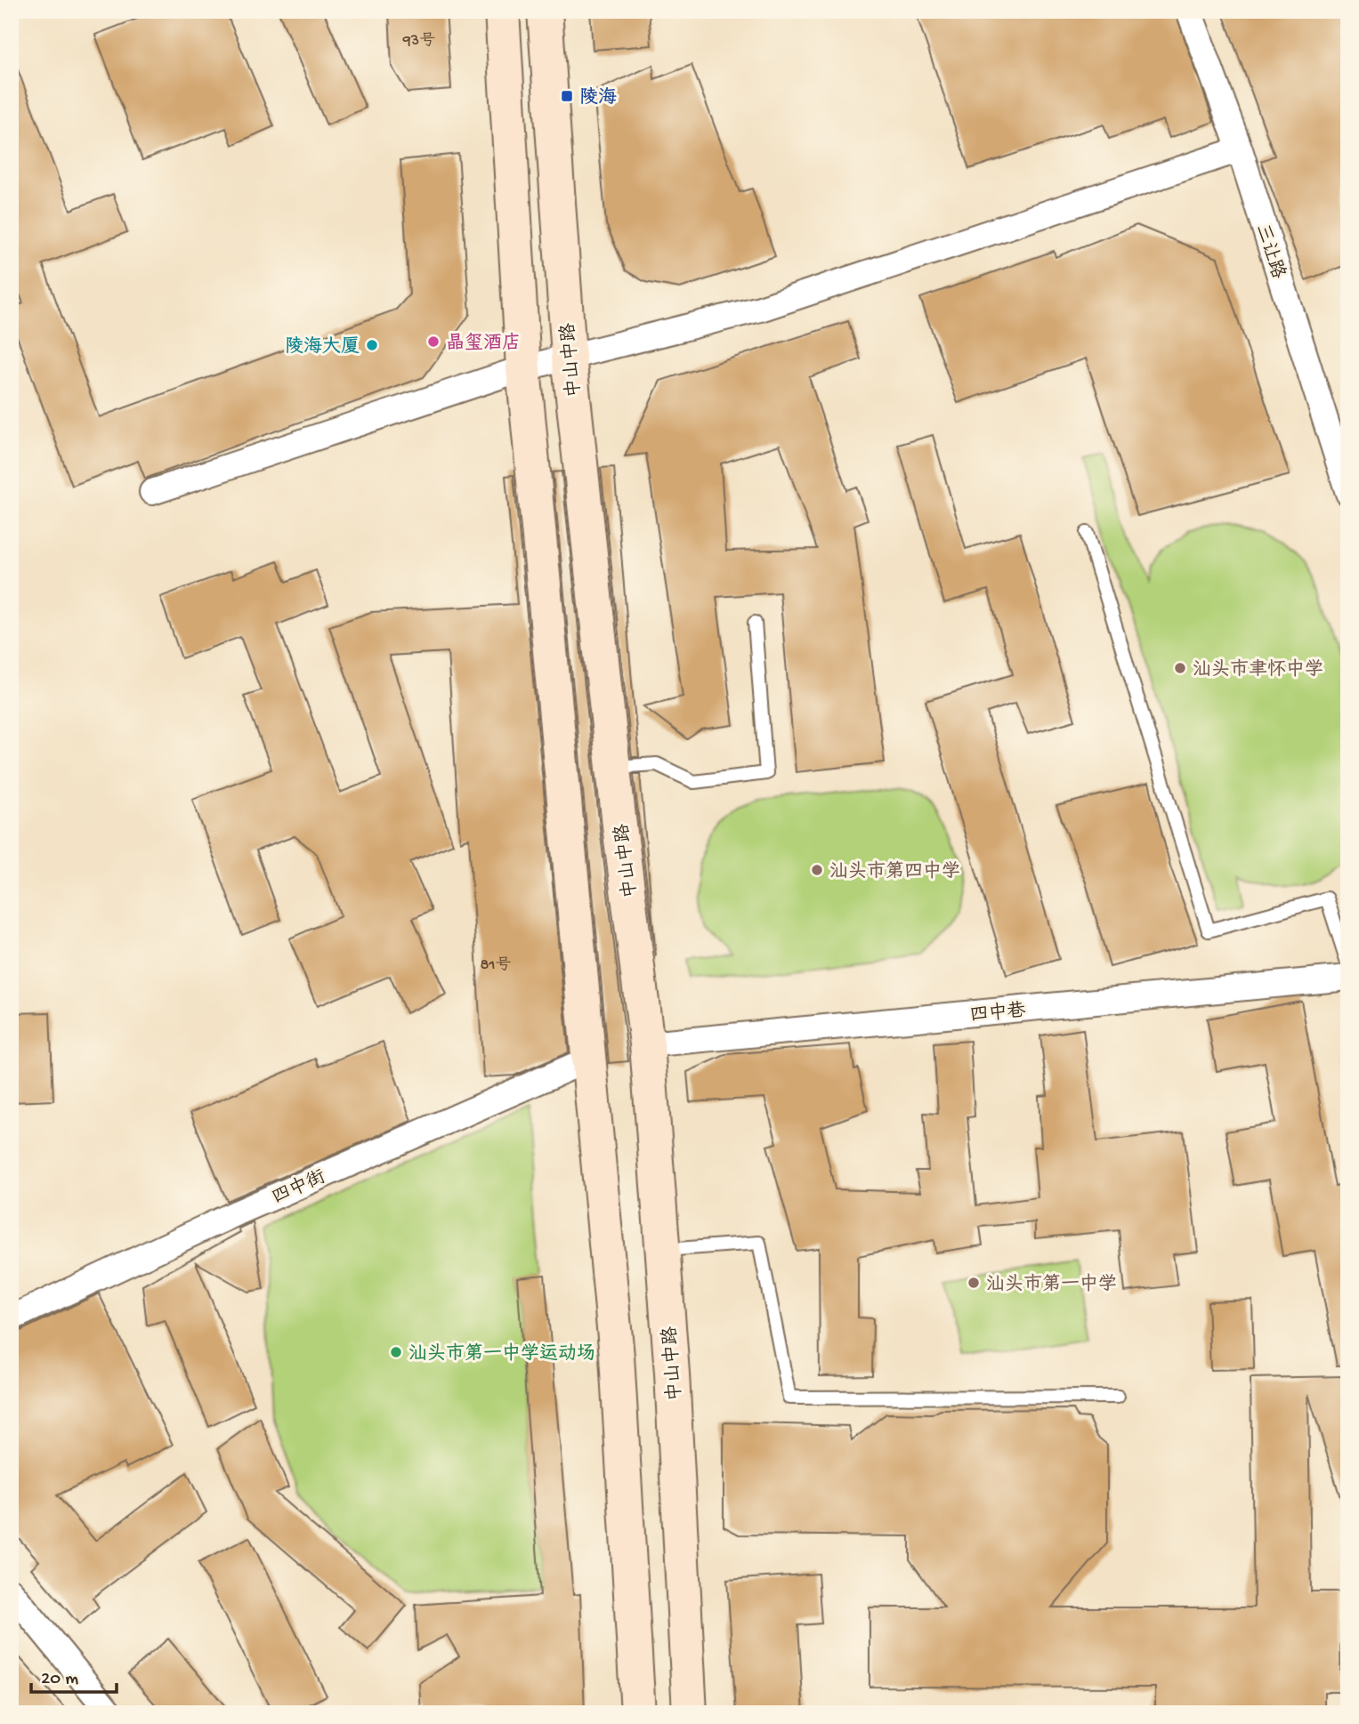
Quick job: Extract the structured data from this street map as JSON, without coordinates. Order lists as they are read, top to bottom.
{
  "streets": {
    "main road": ["中山中路"],
    "street": ["三让路", "四中巷", "四中街"]
  },
  "crossings": [
    ["中山中路", "四中巷"]
  ],
  "places": {
    "transit": ["陵海"],
    "other": [
      "晶玺酒店",
      "陵海大厦",
      "汕头市聿怀中学",
      "汕头市第四中学",
      "汕头市第一中学",
      "汕头市第一中学运动场"
    ]
  },
  "house_numbers": ["93号", "81号"],
  "scale_bar": "20 m"
}
